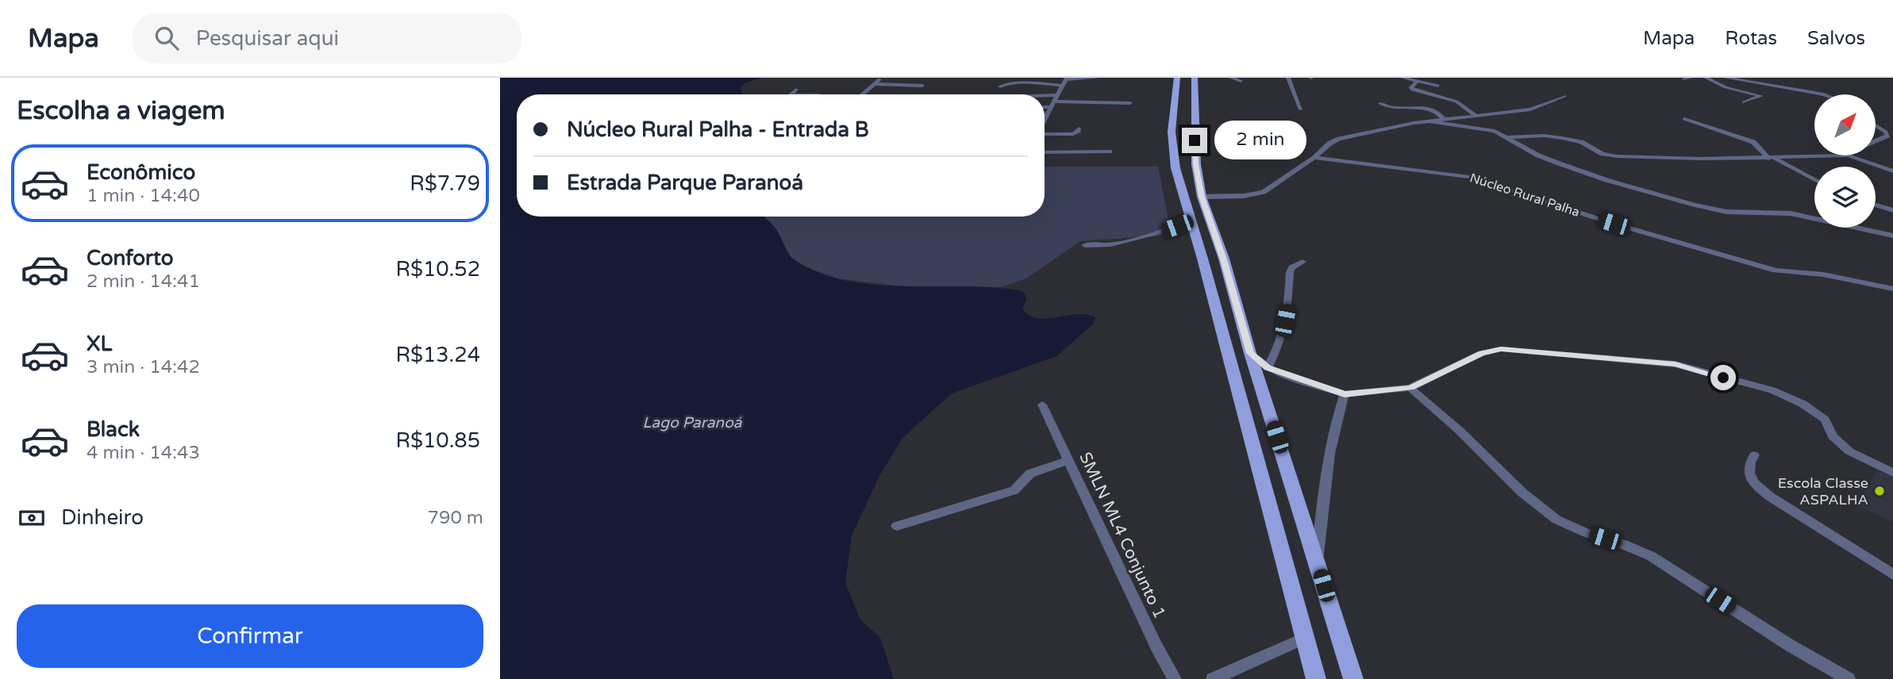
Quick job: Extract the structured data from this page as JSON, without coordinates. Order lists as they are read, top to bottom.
{
  "streets": {
    "street": ["Núcleo Rural Palha", "SMLN ML4 Conjunto 1"]
  },
  "water": ["Lago Paranoá"],
  "places": ["Escola Classe ASPALHA"],
  "north": "top right",
  "page": {
    "header": "Mapa",
    "search": "Pesquisar aqui",
    "nav": ["Mapa", "Rotas", "Salvos"],
    "heading": "Escolha a viagem",
    "banner": ["Núcleo Rural Palha - Entrada B", "Estrada Parque Paranoá"],
    "bubble": "2 min",
    "list": [
      {
        "name": "Econômico",
        "note": "1 min · 14:40",
        "value": "R$7.79"
      },
      {
        "name": "Conforto",
        "note": "2 min · 14:41",
        "value": "R$10.52"
      },
      {
        "name": "XL",
        "note": "3 min · 14:42",
        "value": "R$13.24"
      },
      {
        "name": "Black",
        "note": "4 min · 14:43",
        "value": "R$10.85"
      }
    ],
    "pay": ["Dinheiro", "790 m"],
    "buttons": "Confirmar"
  }
}
